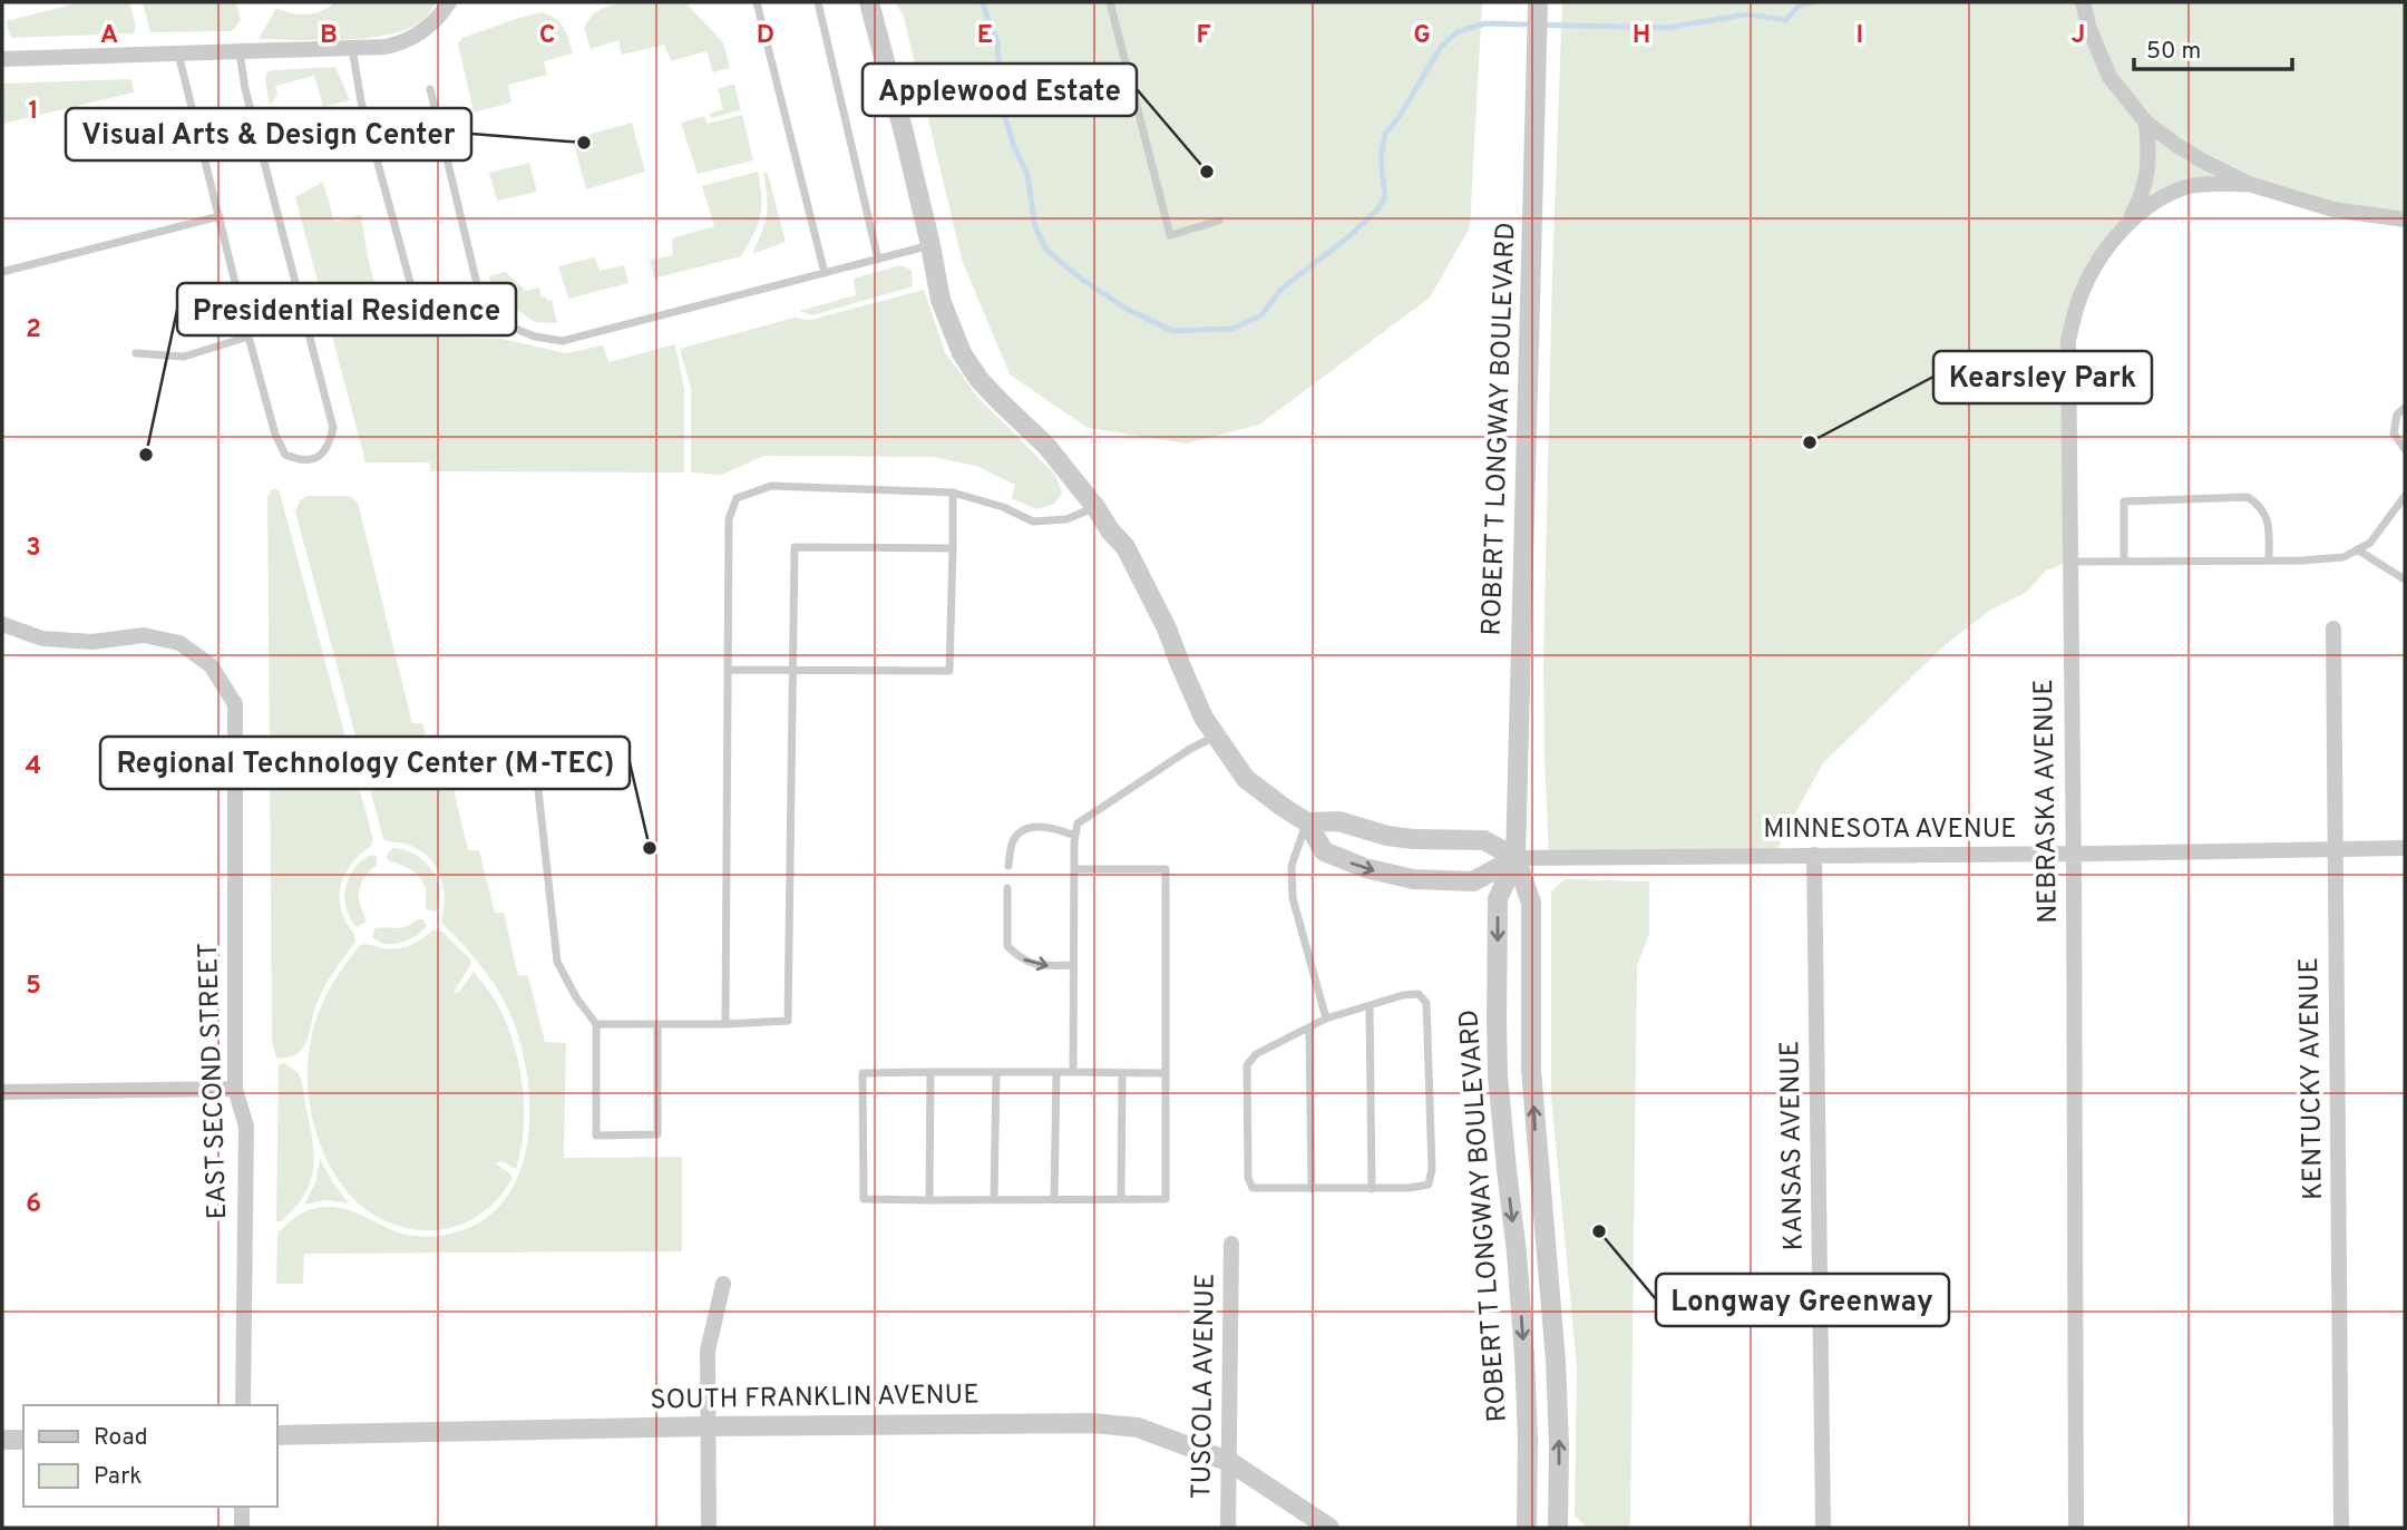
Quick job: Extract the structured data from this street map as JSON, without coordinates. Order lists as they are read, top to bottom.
{
  "streets": {
    "street": [
      "ROBERT T LONGWAY BOULEVARD",
      "NEBRASKA AVENUE",
      "MINNESOTA AVENUE",
      "KENTUCKY AVENUE",
      "EAST SECOND STREET",
      "KANSAS AVENUE",
      "TUSCOLA AVENUE",
      "SOUTH FRANKLIN AVENUE"
    ]
  },
  "crossings": [
    ["ROBERT T LONGWAY BOULEVARD", "MINNESOTA AVENUE"],
    ["NEBRASKA AVENUE", "MINNESOTA AVENUE"],
    ["MINNESOTA AVENUE", "KENTUCKY AVENUE"],
    ["MINNESOTA AVENUE", "KANSAS AVENUE"],
    ["TUSCOLA AVENUE", "SOUTH FRANKLIN AVENUE"]
  ],
  "places": [
    "Visual Arts & Design Center",
    "Applewood Estate",
    "Kearsley Park",
    "Presidential Residence",
    "Regional Technology Center (M-TEC)",
    "Longway Greenway"
  ],
  "legend": ["Road", "Park"],
  "scale_bar": "50 m",
  "grid": {
    "columns": [
      "A",
      "B",
      "C",
      "D",
      "E",
      "F",
      "G",
      "H",
      "I",
      "J"
    ],
    "rows": [
      "1",
      "2",
      "3",
      "4",
      "5",
      "6"
    ]
  }
}
